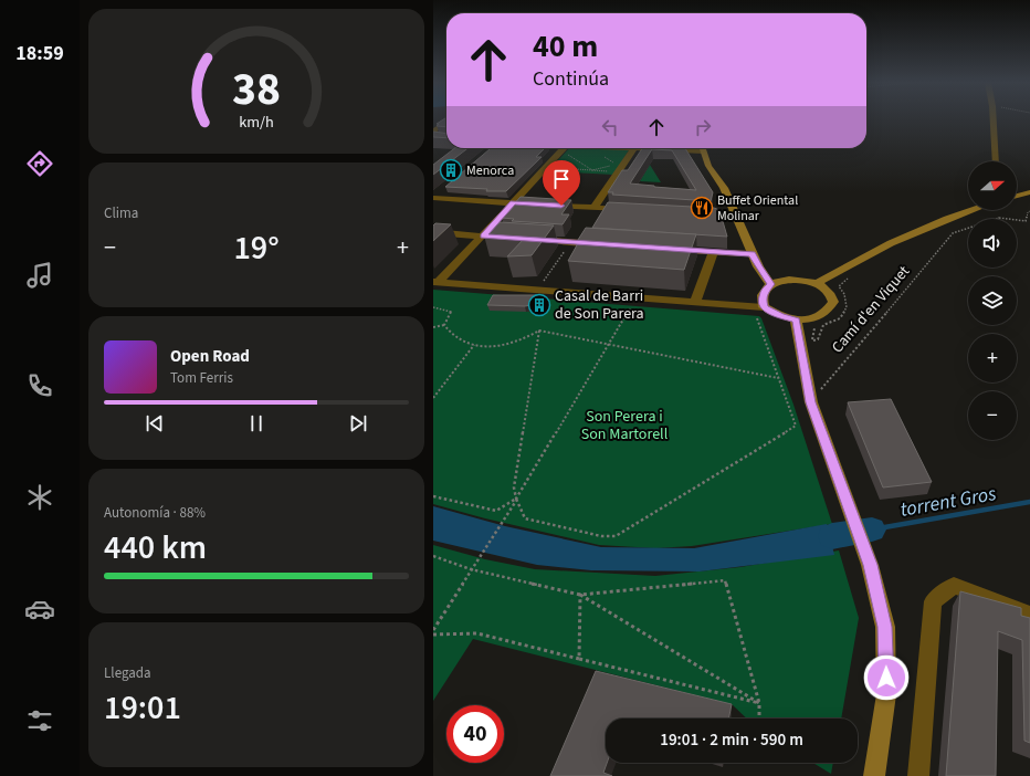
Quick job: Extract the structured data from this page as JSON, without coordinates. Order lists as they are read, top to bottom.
{
  "streets": {
    "path": ["Camí d'en Viquet"]
  },
  "water": ["torrent Gros"],
  "parks": ["Son Perera i Son Martorell"],
  "places": {
    "building": ["Menorca", "Casal de Barri de Son Parera"],
    "restaurant": ["Buffet Oriental Molinar"]
  },
  "north": "right",
  "page": {
    "tabs": "18:59",
    "turn": ["40 m", "Continúa"],
    "map_buttons": ["+", "−"],
    "tile": [
      "Clima",
      ["Autonomía · 88%", "440 km"],
      ["Llegada", "19:01"]
    ],
    "heat": ["−", "19°", "+"],
    "song": ["Open Road", "Tom Ferris"],
    "limit": "40",
    "trip": "19:01 · 2 min · 590 m",
    "gauge": ["38", "km/h"]
  }
}
